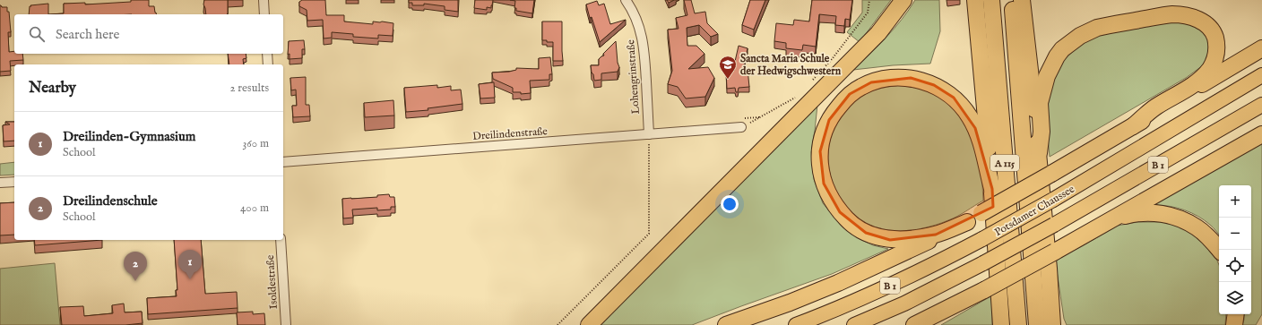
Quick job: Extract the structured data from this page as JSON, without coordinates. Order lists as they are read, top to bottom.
{
  "streets": {
    "highway": ["A 115"],
    "main road": ["B 1", "Potsdamer Chaussee"],
    "street": ["Lohengrinstraße", "Dreilindenstraße", "Isoldestraße"]
  },
  "crossings": [
    ["Lohengrinstraße", "Dreilindenstraße"]
  ],
  "places": {
    "school or university": ["Sancta Maria Schule der Hedwigschwestern"]
  },
  "page": {
    "search": "Search here",
    "heading": ["Nearby", "2 results"],
    "list": [
      {
        "mark": "1",
        "name": "Dreilinden-Gymnasium",
        "note": "School",
        "value": "360 m"
      },
      {
        "mark": "2",
        "name": "Dreilindenschule",
        "note": "School",
        "value": "400 m"
      }
    ],
    "map_buttons": ["+", "−"],
    "pins": ["1", "2"]
  }
}
